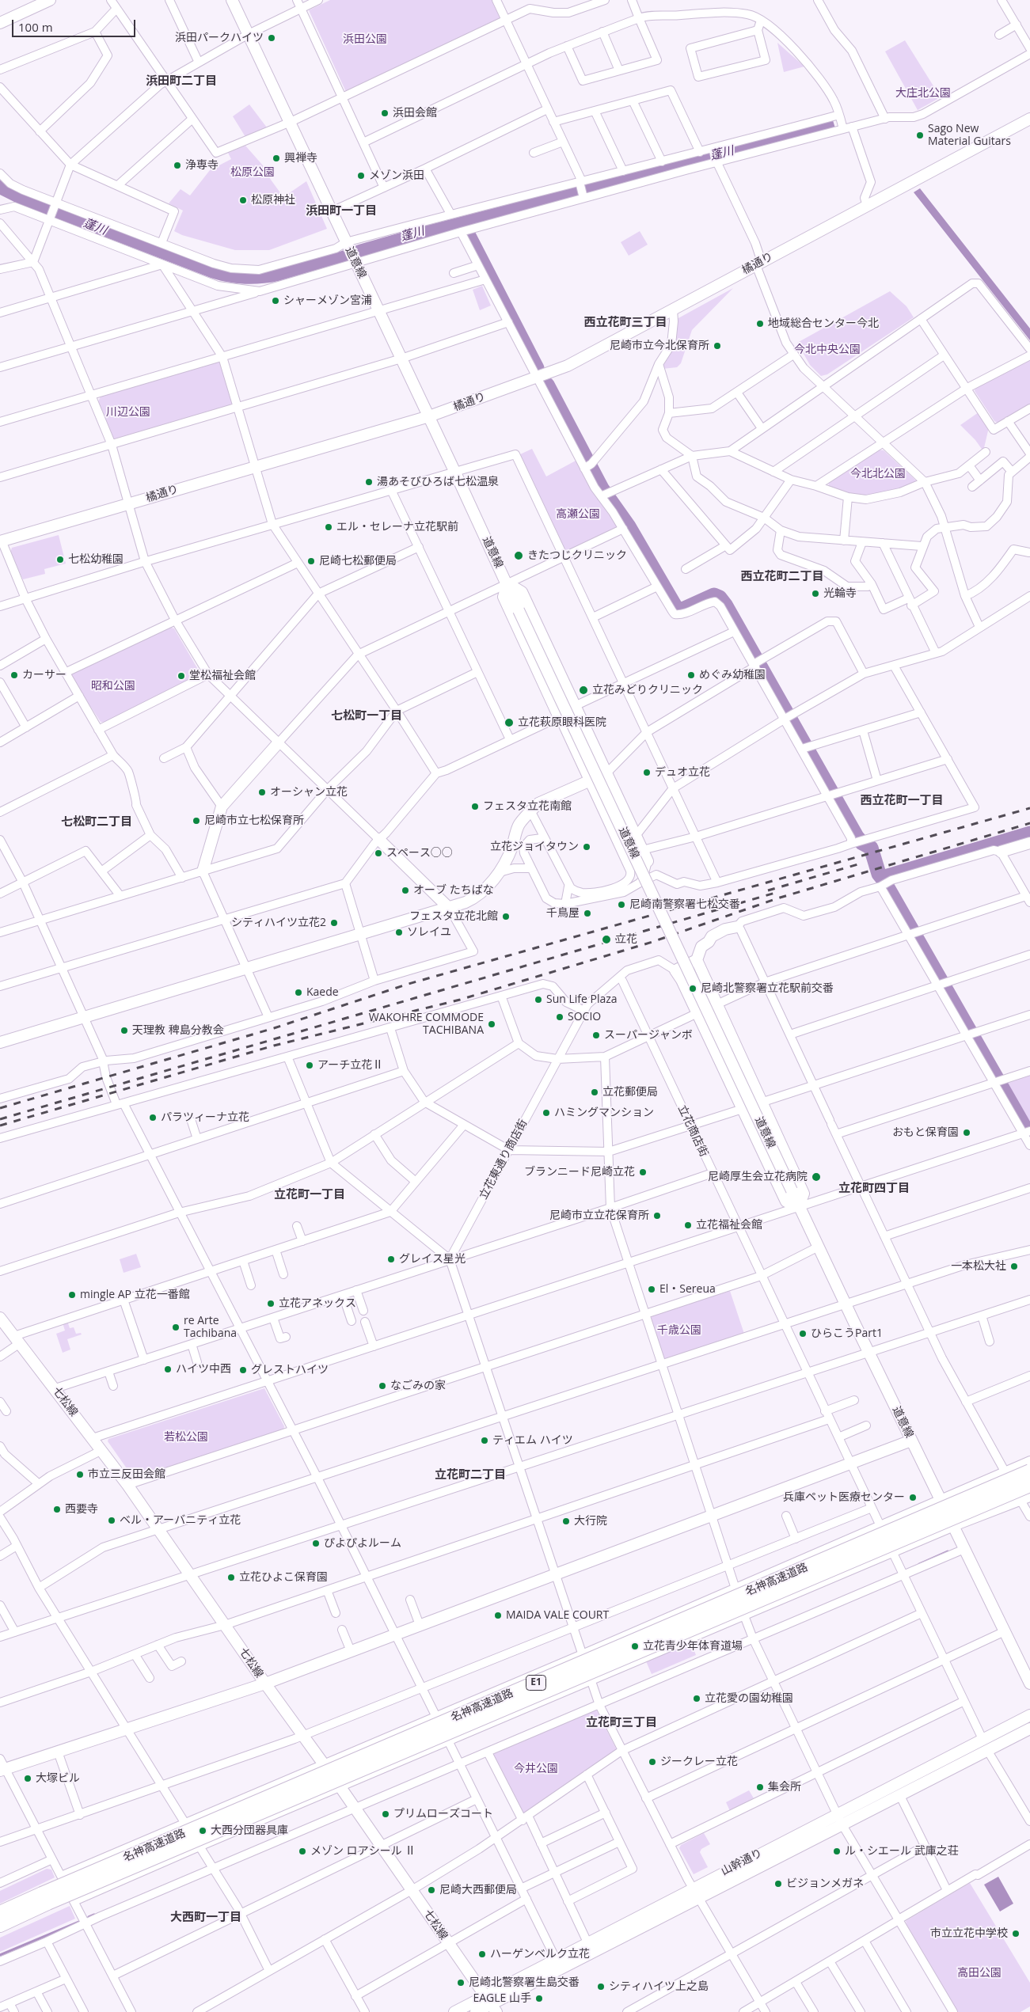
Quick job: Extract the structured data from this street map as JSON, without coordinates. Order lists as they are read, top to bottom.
{
  "streets": {
    "highway": ["名神高速道路", "E1"],
    "street": [
      "道意線",
      "橘通り",
      "立花商店街",
      "立花東通り商店街",
      "七松線",
      "山幹通り"
    ]
  },
  "crossings": [
    ["道意線", "橘通り"],
    ["立花商店街", "山幹通り"],
    ["七松線", "山幹通り"]
  ],
  "districts": [
    "浜田町二丁目",
    "浜田町一丁目",
    "西立花町三丁目",
    "西立花町二丁目",
    "七松町一丁目",
    "西立花町一丁目",
    "七松町二丁目",
    "立花町四丁目",
    "立花町一丁目",
    "立花町二丁目",
    "立花町三丁目",
    "大西町一丁目"
  ],
  "water": ["蓬川"],
  "parks": [
    "浜田公園",
    "大庄北公園",
    "松原公園",
    "今北中央公園",
    "川辺公園",
    "今北北公園",
    "高瀬公園",
    "昭和公園",
    "千歳公園",
    "若松公園",
    "今井公園",
    "高田公園"
  ],
  "places": [
    "浜田パークハイツ",
    "浜田会館",
    "Sago New Material Guitars",
    "興禅寺",
    "浄専寺",
    "メゾン浜田",
    "松原神社",
    "シャーメゾン宮浦",
    "地域総合センター今北",
    "尼崎市立今北保育所",
    "湯あそびひろば七松温泉",
    "エル・セレーナ立花駅前",
    "きたつじクリニック",
    "七松幼稚園",
    "尼崎七松郵便局",
    "光輪寺",
    "カーサー",
    "めぐみ幼稚園",
    "堂松福祉会館",
    "立花みどりクリニック",
    "立花萩原眼科医院",
    "デュオ立花",
    "オーシャン立花",
    "フェスタ立花南館",
    "尼崎市立七松保育所",
    "立花ジョイタウン",
    "スペース○○",
    "オーブ たちばな",
    "尼崎南警察署七松交番",
    "千鳥屋",
    "フェスタ立花北館",
    "シティハイツ立花2",
    "ソレイユ",
    "立花",
    "尼崎北警察署立花駅前交番",
    "Kaede",
    "Sun Life Plaza",
    "SOCIO",
    "WAKOHRE COMMODE TACHIBANA",
    "天理教 稗島分教会",
    "スーパージャンボ",
    "アーチ立花Ⅱ",
    "立花郵便局",
    "ハミングマンション",
    "パラツィーナ立花",
    "おもと保育園",
    "ブランニード尼崎立花",
    "尼崎厚生会立花病院",
    "尼崎市立立花保育所",
    "立花福祉会館",
    "グレイス星光",
    "一本松大社",
    "El・Sereua",
    "mingle AP 立花一番館",
    "立花アネックス",
    "re Arte Tachibana",
    "ひらこうPart1",
    "ハイツ中西",
    "グレストハイツ",
    "なごみの家",
    "ティエム ハイツ",
    "市立三反田会館",
    "兵庫ペット医療センター",
    "西要寺",
    "ベル・アーバニティ立花",
    "大行院",
    "ぴよぴよルーム",
    "立花ひよこ保育園",
    "MAIDA VALE COURT",
    "立花青少年体育道場",
    "立花愛の園幼稚園",
    "ジークレー立花",
    "大塚ビル",
    "集会所",
    "プリムローズコート",
    "大西分団器具庫",
    "メゾン ロアシール Ⅱ",
    "ル・シエール 武庫之荘",
    "ビジョンメガネ",
    "尼崎大西郵便局",
    "市立立花中学校",
    "ハーゲンベルク立花",
    "尼崎北警察署生島交番",
    "シティハイツ上之島",
    "EAGLE 山手"
  ],
  "scale_bar": "100 m"
}
